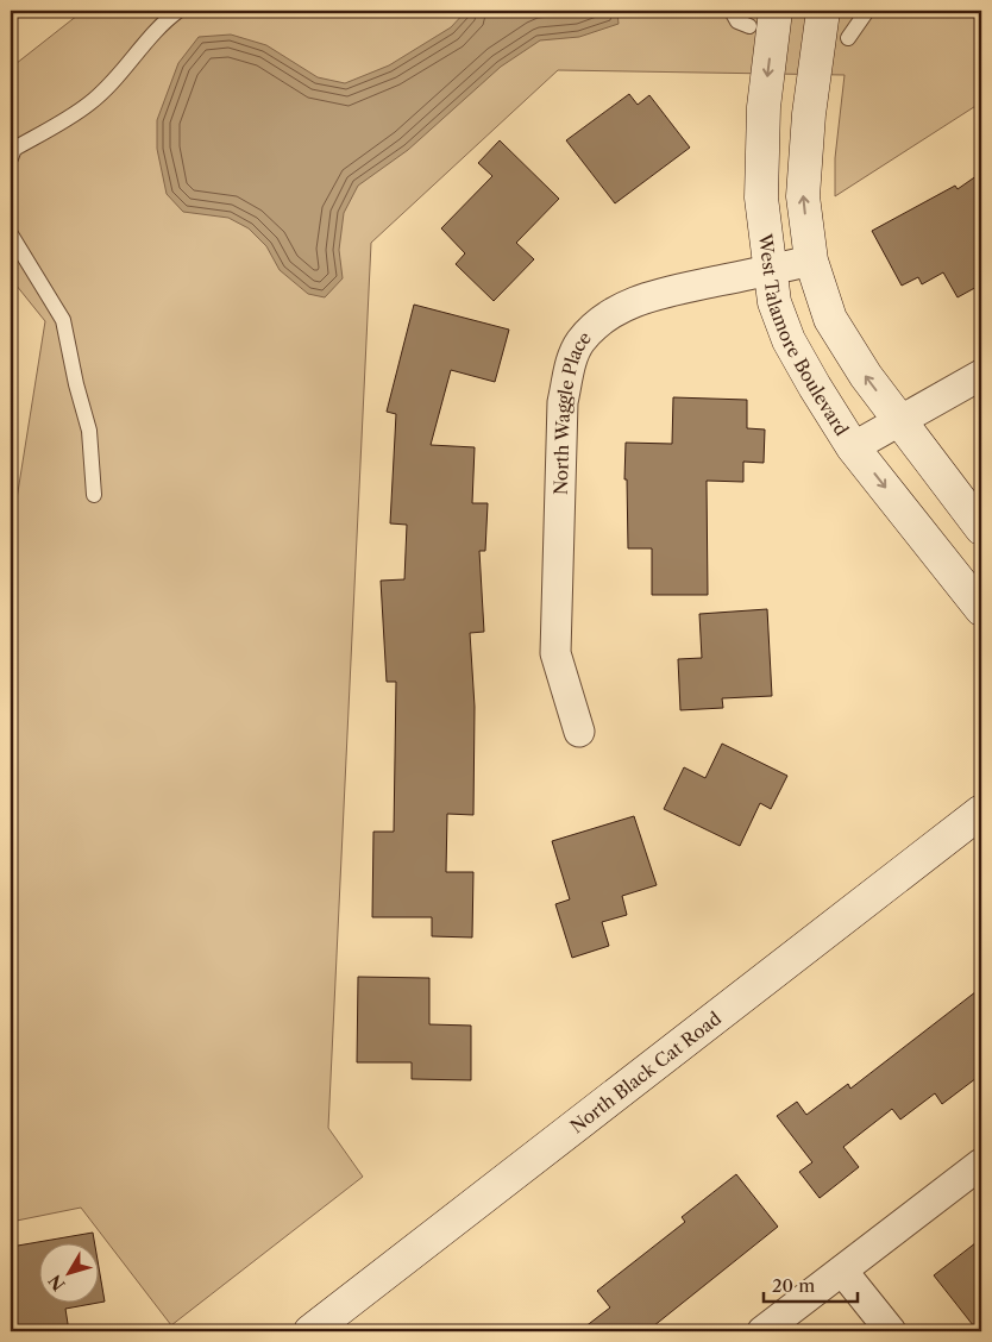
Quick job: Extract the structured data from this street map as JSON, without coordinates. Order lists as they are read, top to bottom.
{
  "streets": {
    "street": ["West Talamore Boulevard", "North Waggle Place", "North Black Cat Road"]
  },
  "crossings": [
    ["West Talamore Boulevard", "North Waggle Place"]
  ],
  "scale_bar": "20 m",
  "north": "bottom left"
}
